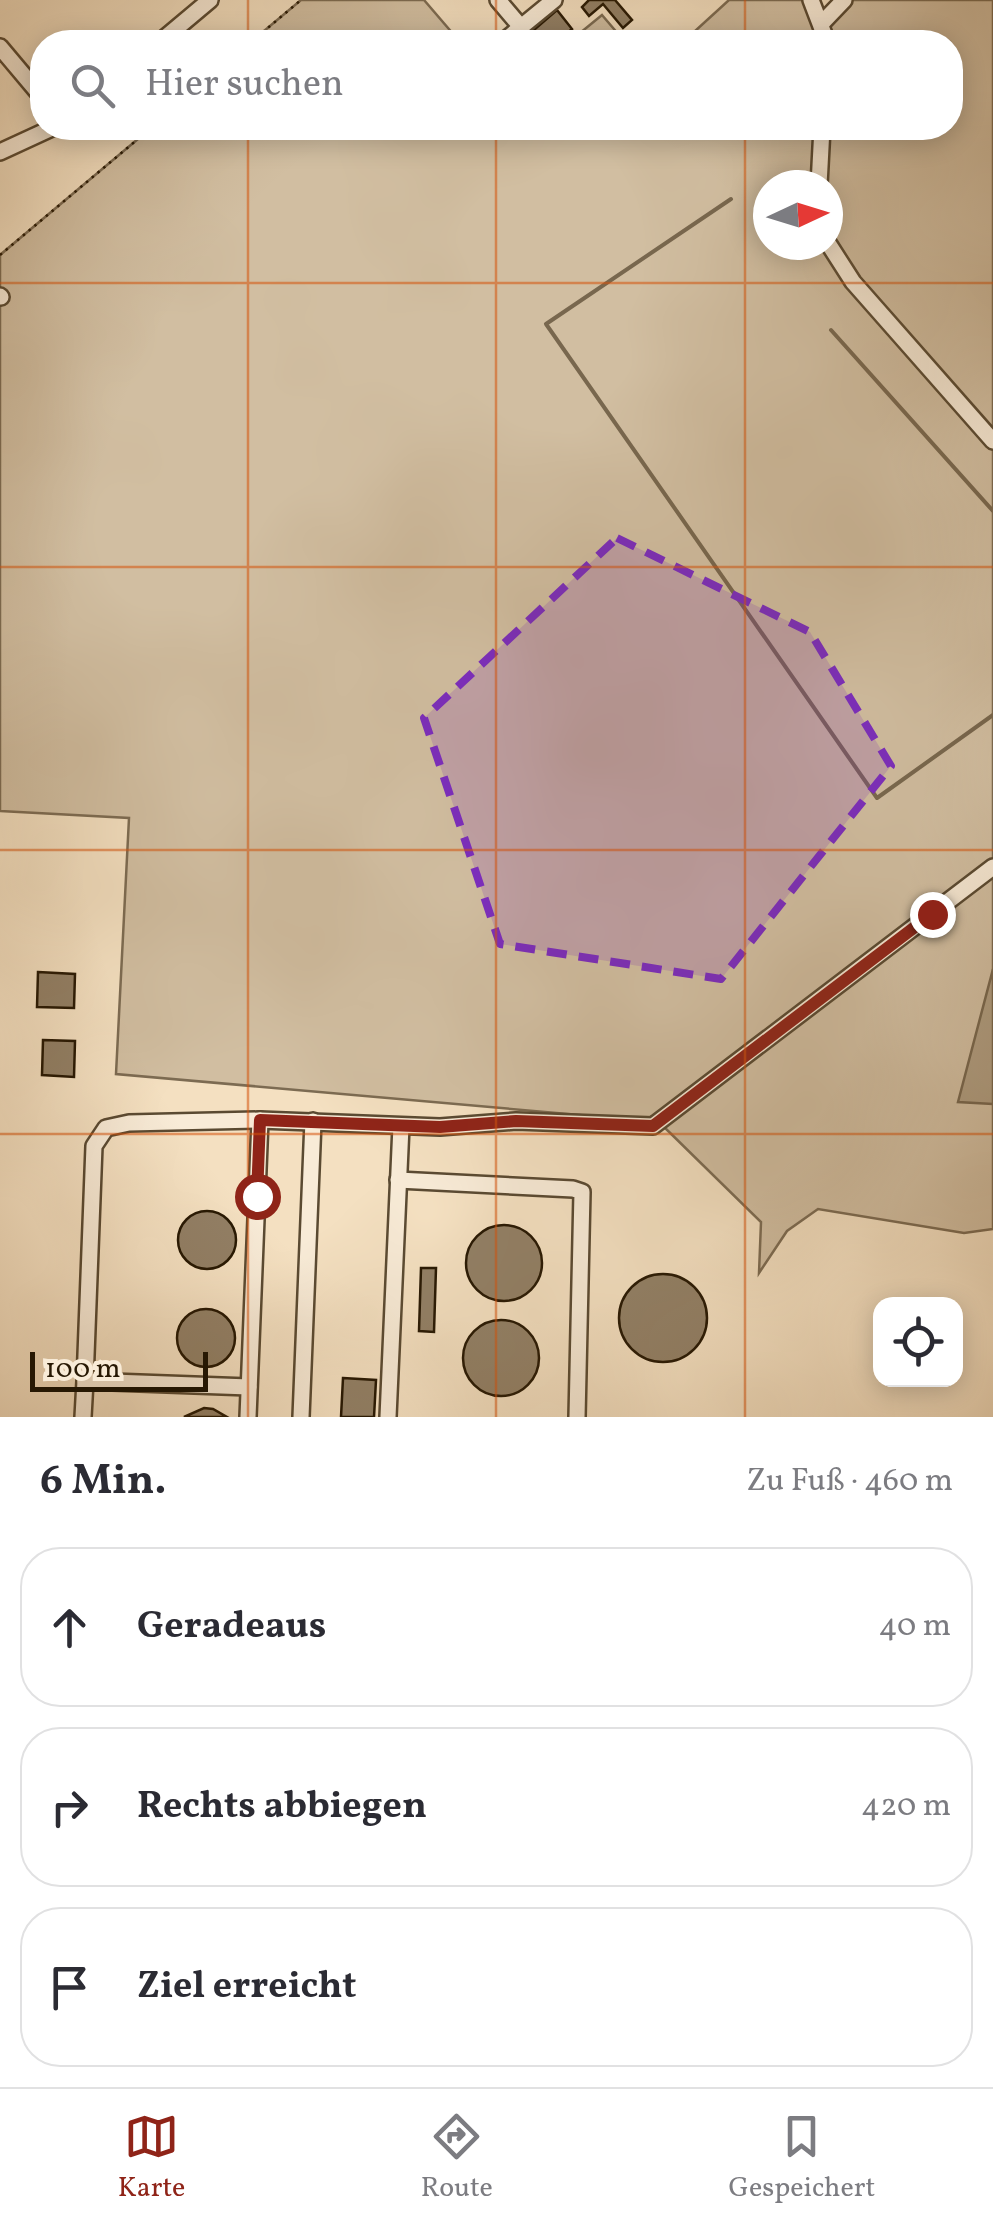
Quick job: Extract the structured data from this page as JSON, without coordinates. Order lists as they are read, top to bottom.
{
  "scale_bar": "100 m",
  "north": "right",
  "page": {
    "search": "Hier suchen",
    "scale": "100 m",
    "heading": ["6 Min.", "Zu Fuß · 460 m"],
    "list": [
      ["Geradeaus", "40 m"],
      ["Rechts abbiegen", "420 m"],
      "Ziel erreicht"
    ],
    "nav": ["Karte", "Route", "Gespeichert"]
  }
}
